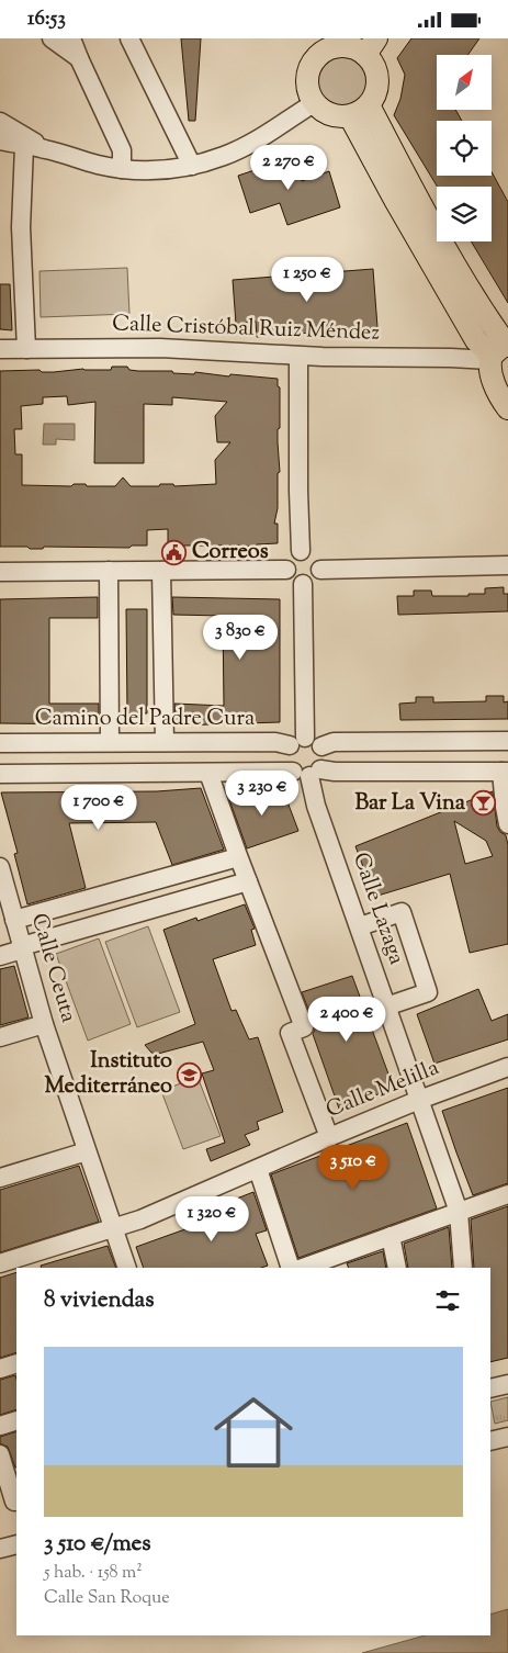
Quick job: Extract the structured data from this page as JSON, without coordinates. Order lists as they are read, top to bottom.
{
  "streets": {
    "street": [
      "Calle Cristóbal Ruiz Méndez",
      "Camino del Padre Cura",
      "Calle Lazaga",
      "Calle Ceuta",
      "Calle Melilla"
    ]
  },
  "crossings": [
    ["Camino del Padre Cura", "Calle Lazaga"],
    ["Calle Lazaga", "Calle Melilla"],
    ["Calle Ceuta", "Calle Melilla"]
  ],
  "places": {
    "public building": ["Correos"],
    "bar": ["Bar La Vina"],
    "school or university": ["Instituto Mediterráneo"]
  },
  "north": "top right",
  "page": {
    "status": "16:53",
    "price": [
      "2 270 €",
      "1 250 €",
      "3 830 €",
      "3 230 €",
      "1 700 €",
      "2 400 €",
      "3 510 €",
      "1 320 €"
    ],
    "heading": "8 viviendas",
    "list": [
      {
        "name": "3 510 €/mes",
        "note": "5 hab. · 158 m² · Calle San Roque"
      }
    ]
  }
}
